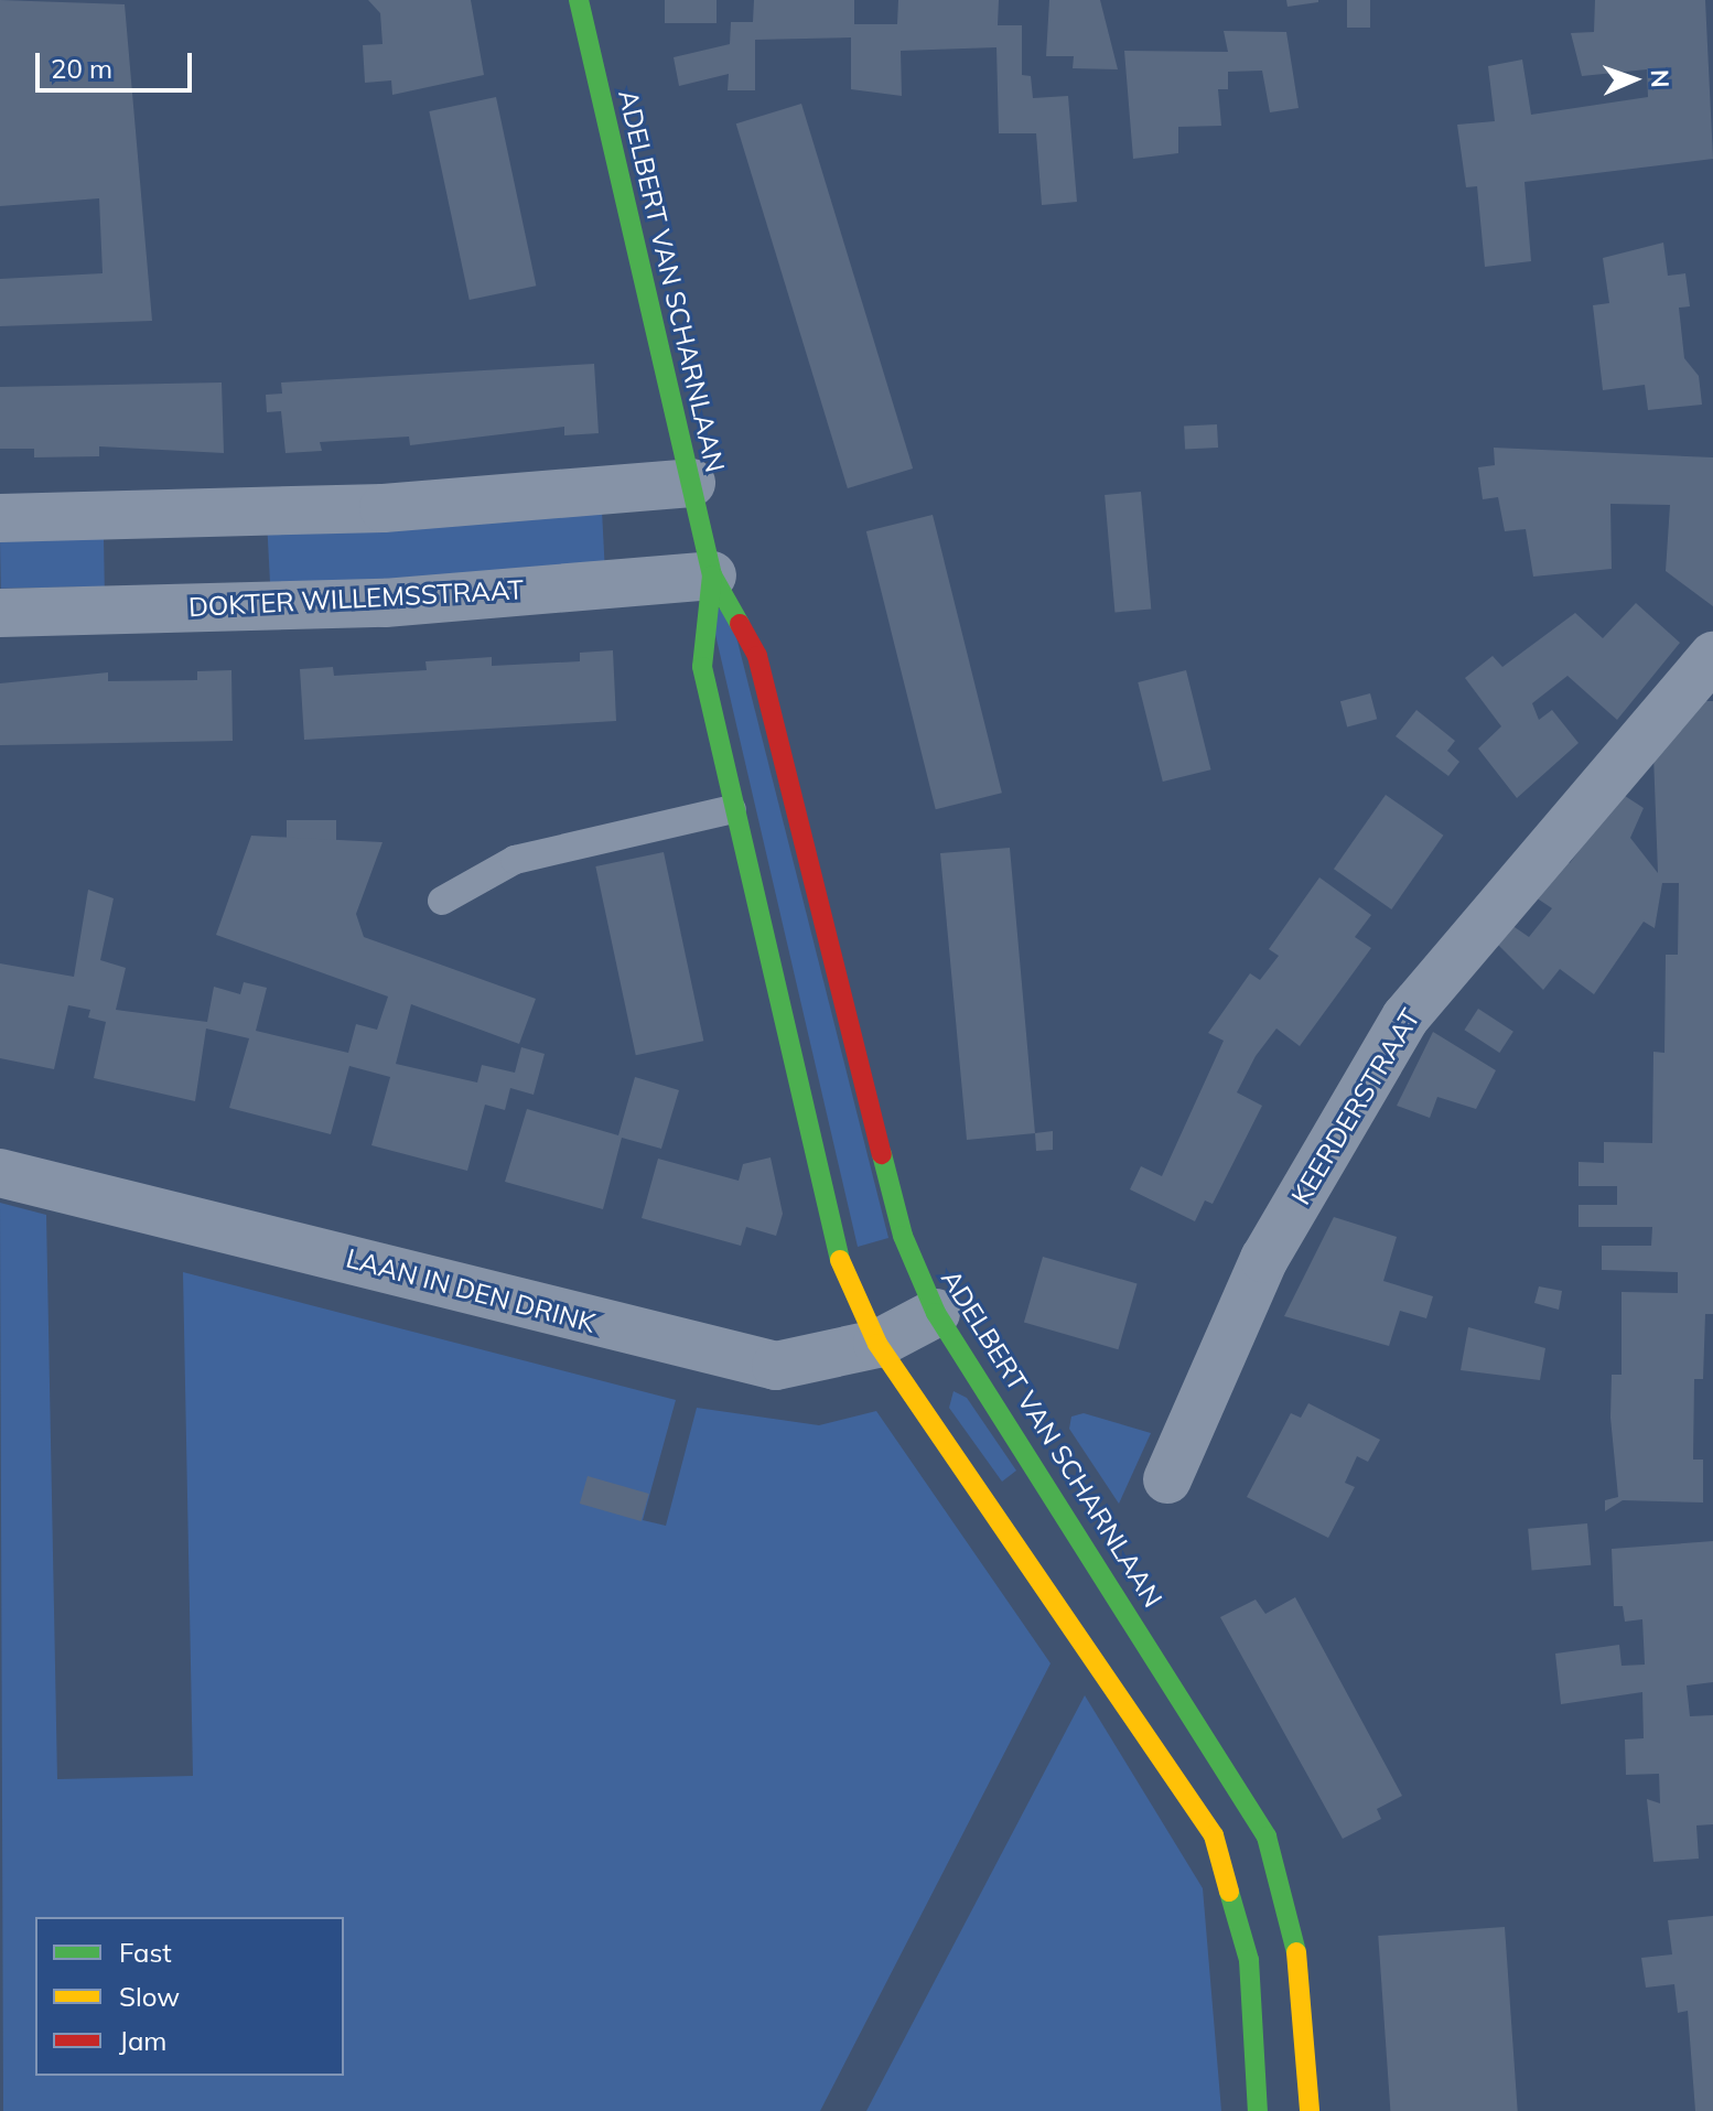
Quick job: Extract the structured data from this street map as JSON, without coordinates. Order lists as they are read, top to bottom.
{
  "streets": {
    "street": [
      "ADELBERT VAN SCHARNLAAN",
      "DOKTER WILLEMSSTRAAT",
      "KEERDERSTRAAT",
      "LAAN IN DEN DRINK"
    ]
  },
  "crossings": [
    ["ADELBERT VAN SCHARNLAAN", "DOKTER WILLEMSSTRAAT"],
    ["ADELBERT VAN SCHARNLAAN", "LAAN IN DEN DRINK"]
  ],
  "legend": ["Fast", "Slow", "Jam"],
  "scale_bar": "20 m",
  "north": "right"
}
